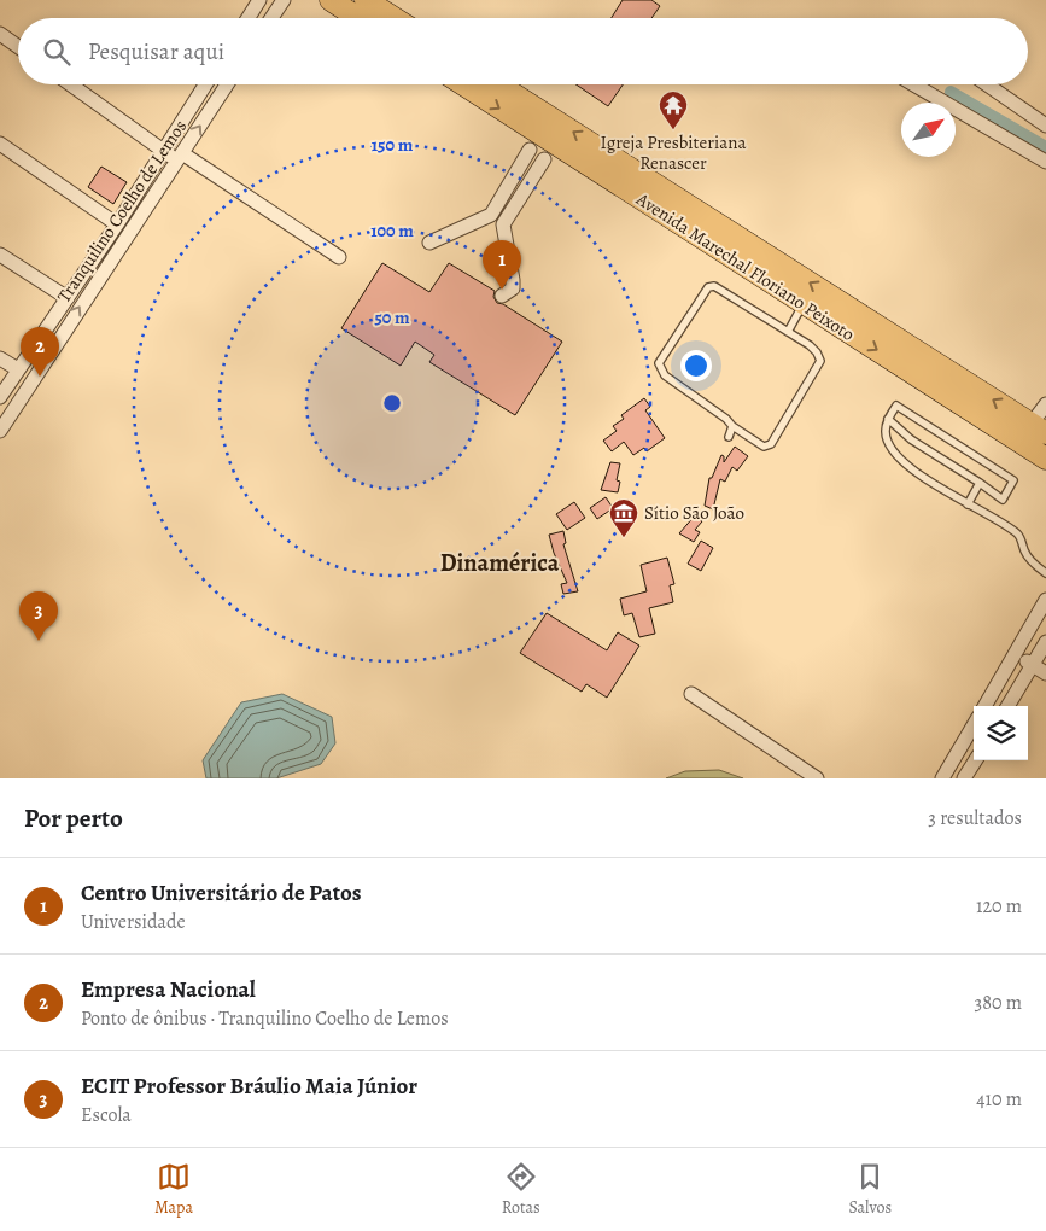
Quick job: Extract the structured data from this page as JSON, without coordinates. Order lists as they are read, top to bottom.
{
  "streets": {
    "main road": ["Avenida Marechal Floriano Peixoto"],
    "street": ["Tranquilino Coelho de Lemos"]
  },
  "districts": ["Dinamérica"],
  "places": {
    "temple": ["Igreja Presbiteriana Renascer"],
    "museum": ["Sítio São João"]
  },
  "north": "top right",
  "page": {
    "search": "Pesquisar aqui",
    "pins": ["1", "2", "3"],
    "heading": ["Por perto", "3 resultados"],
    "list": [
      {
        "mark": "1",
        "name": "Centro Universitário de Patos",
        "note": "Universidade",
        "value": "120 m"
      },
      {
        "mark": "2",
        "name": "Empresa Nacional",
        "note": "Ponto de ônibus · Tranquilino Coelho de Lemos",
        "value": "380 m"
      },
      {
        "mark": "3",
        "name": "ECIT Professor Bráulio Maia Júnior",
        "note": "Escola",
        "value": "410 m"
      }
    ],
    "nav": ["Mapa", "Rotas", "Salvos"]
  },
  "rings": ["150 m", "100 m", "50 m"]
}
